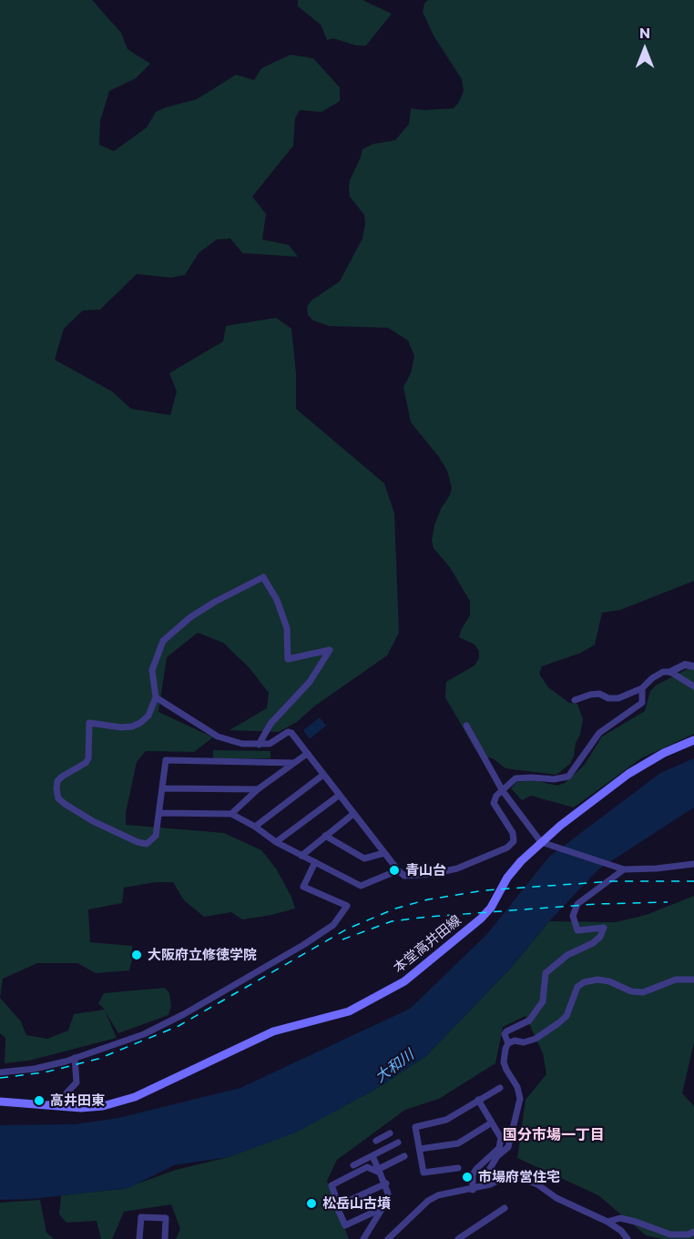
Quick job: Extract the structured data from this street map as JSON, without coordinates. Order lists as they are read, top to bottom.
{
  "streets": {
    "main road": ["本堂高井田線"]
  },
  "districts": ["国分市場一丁目"],
  "water": ["大和川"],
  "places": [
    "青山台",
    "大阪府立修徳学院",
    "高井田東",
    "市場府営住宅",
    "松岳山古墳"
  ],
  "north": "top"
}
